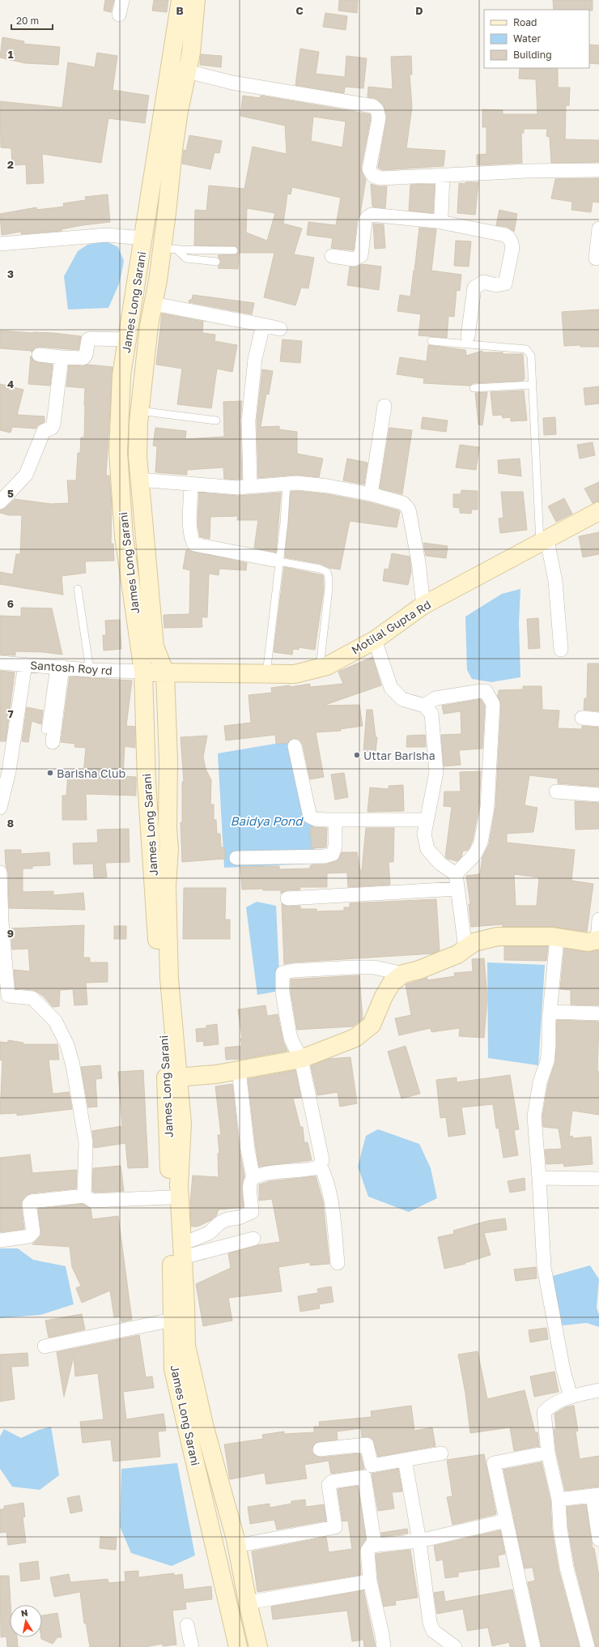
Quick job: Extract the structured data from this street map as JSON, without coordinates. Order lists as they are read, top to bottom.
{
  "streets": {
    "main road": ["James Long Sarani", "Motilal Gupta Rd"],
    "street": ["Santosh Roy rd"]
  },
  "crossings": [
    ["James Long Sarani", "Motilal Gupta Rd"],
    ["James Long Sarani", "Santosh Roy rd"],
    ["Motilal Gupta Rd", "Santosh Roy rd"]
  ],
  "water": ["Baidya Pond"],
  "places": ["Uttar Barisha", "Barisha Club"],
  "legend": ["Road", "Water", "Building"],
  "scale_bar": "20 m",
  "north": "top",
  "grid": {
    "columns": ["B", "C", "D"],
    "rows": [
      "1",
      "2",
      "3",
      "4",
      "5",
      "6",
      "7",
      "8",
      "9"
    ]
  }
}
